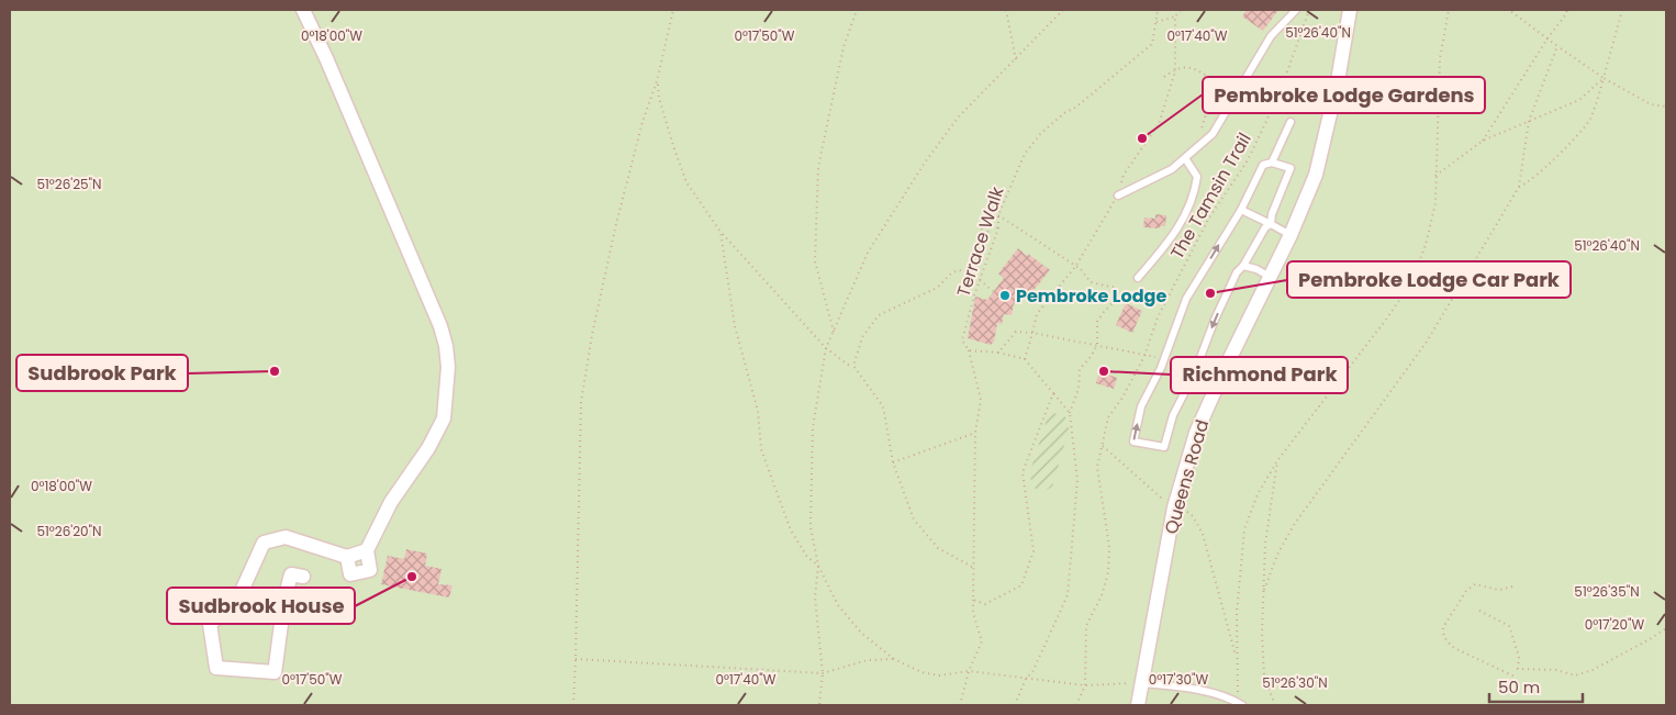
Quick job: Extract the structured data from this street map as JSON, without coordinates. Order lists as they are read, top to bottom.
{
  "streets": {
    "street": ["Queens Road"],
    "path": ["The Tamsin Trail", "Terrace Walk"]
  },
  "places": [
    "Pembroke Lodge Gardens",
    "Pembroke Lodge Car Park",
    "Pembroke Lodge",
    "Sudbrook Park",
    "Richmond Park",
    "Sudbrook House"
  ],
  "scale_bar": "50 m",
  "coordinates": [
    "51°26'40\"N",
    "0°17'50\"W",
    "0°17'40\"W",
    "0°18'00\"W",
    "51°26'25\"N",
    "51°26'20\"N",
    "51°26'35\"N",
    "0°17'20\"W",
    "0°17'30\"W",
    "51°26'30\"N"
  ]
}
